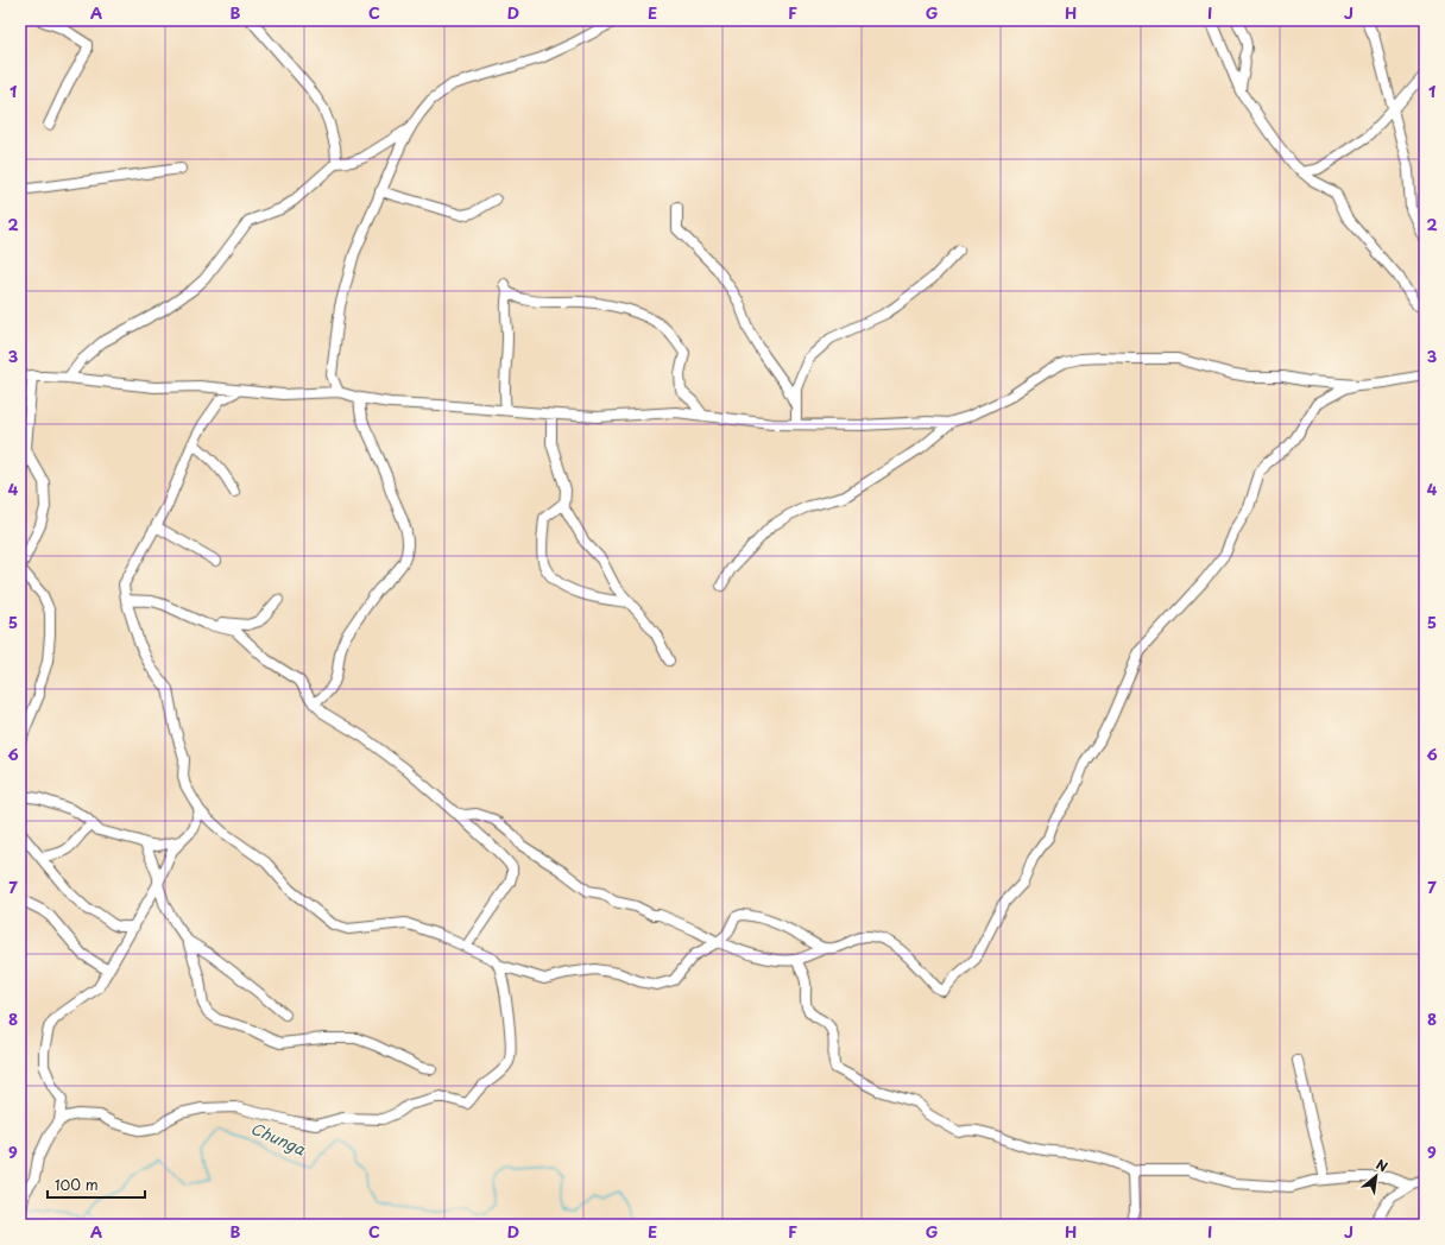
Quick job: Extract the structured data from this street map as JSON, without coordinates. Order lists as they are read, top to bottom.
{
  "water": ["Chunga"],
  "scale_bar": "100 m",
  "north": "top right",
  "grid": {
    "columns": [
      "A",
      "B",
      "C",
      "D",
      "E",
      "F",
      "G",
      "H",
      "I",
      "J"
    ],
    "rows": [
      "1",
      "2",
      "3",
      "4",
      "5",
      "6",
      "7",
      "8",
      "9"
    ]
  }
}
